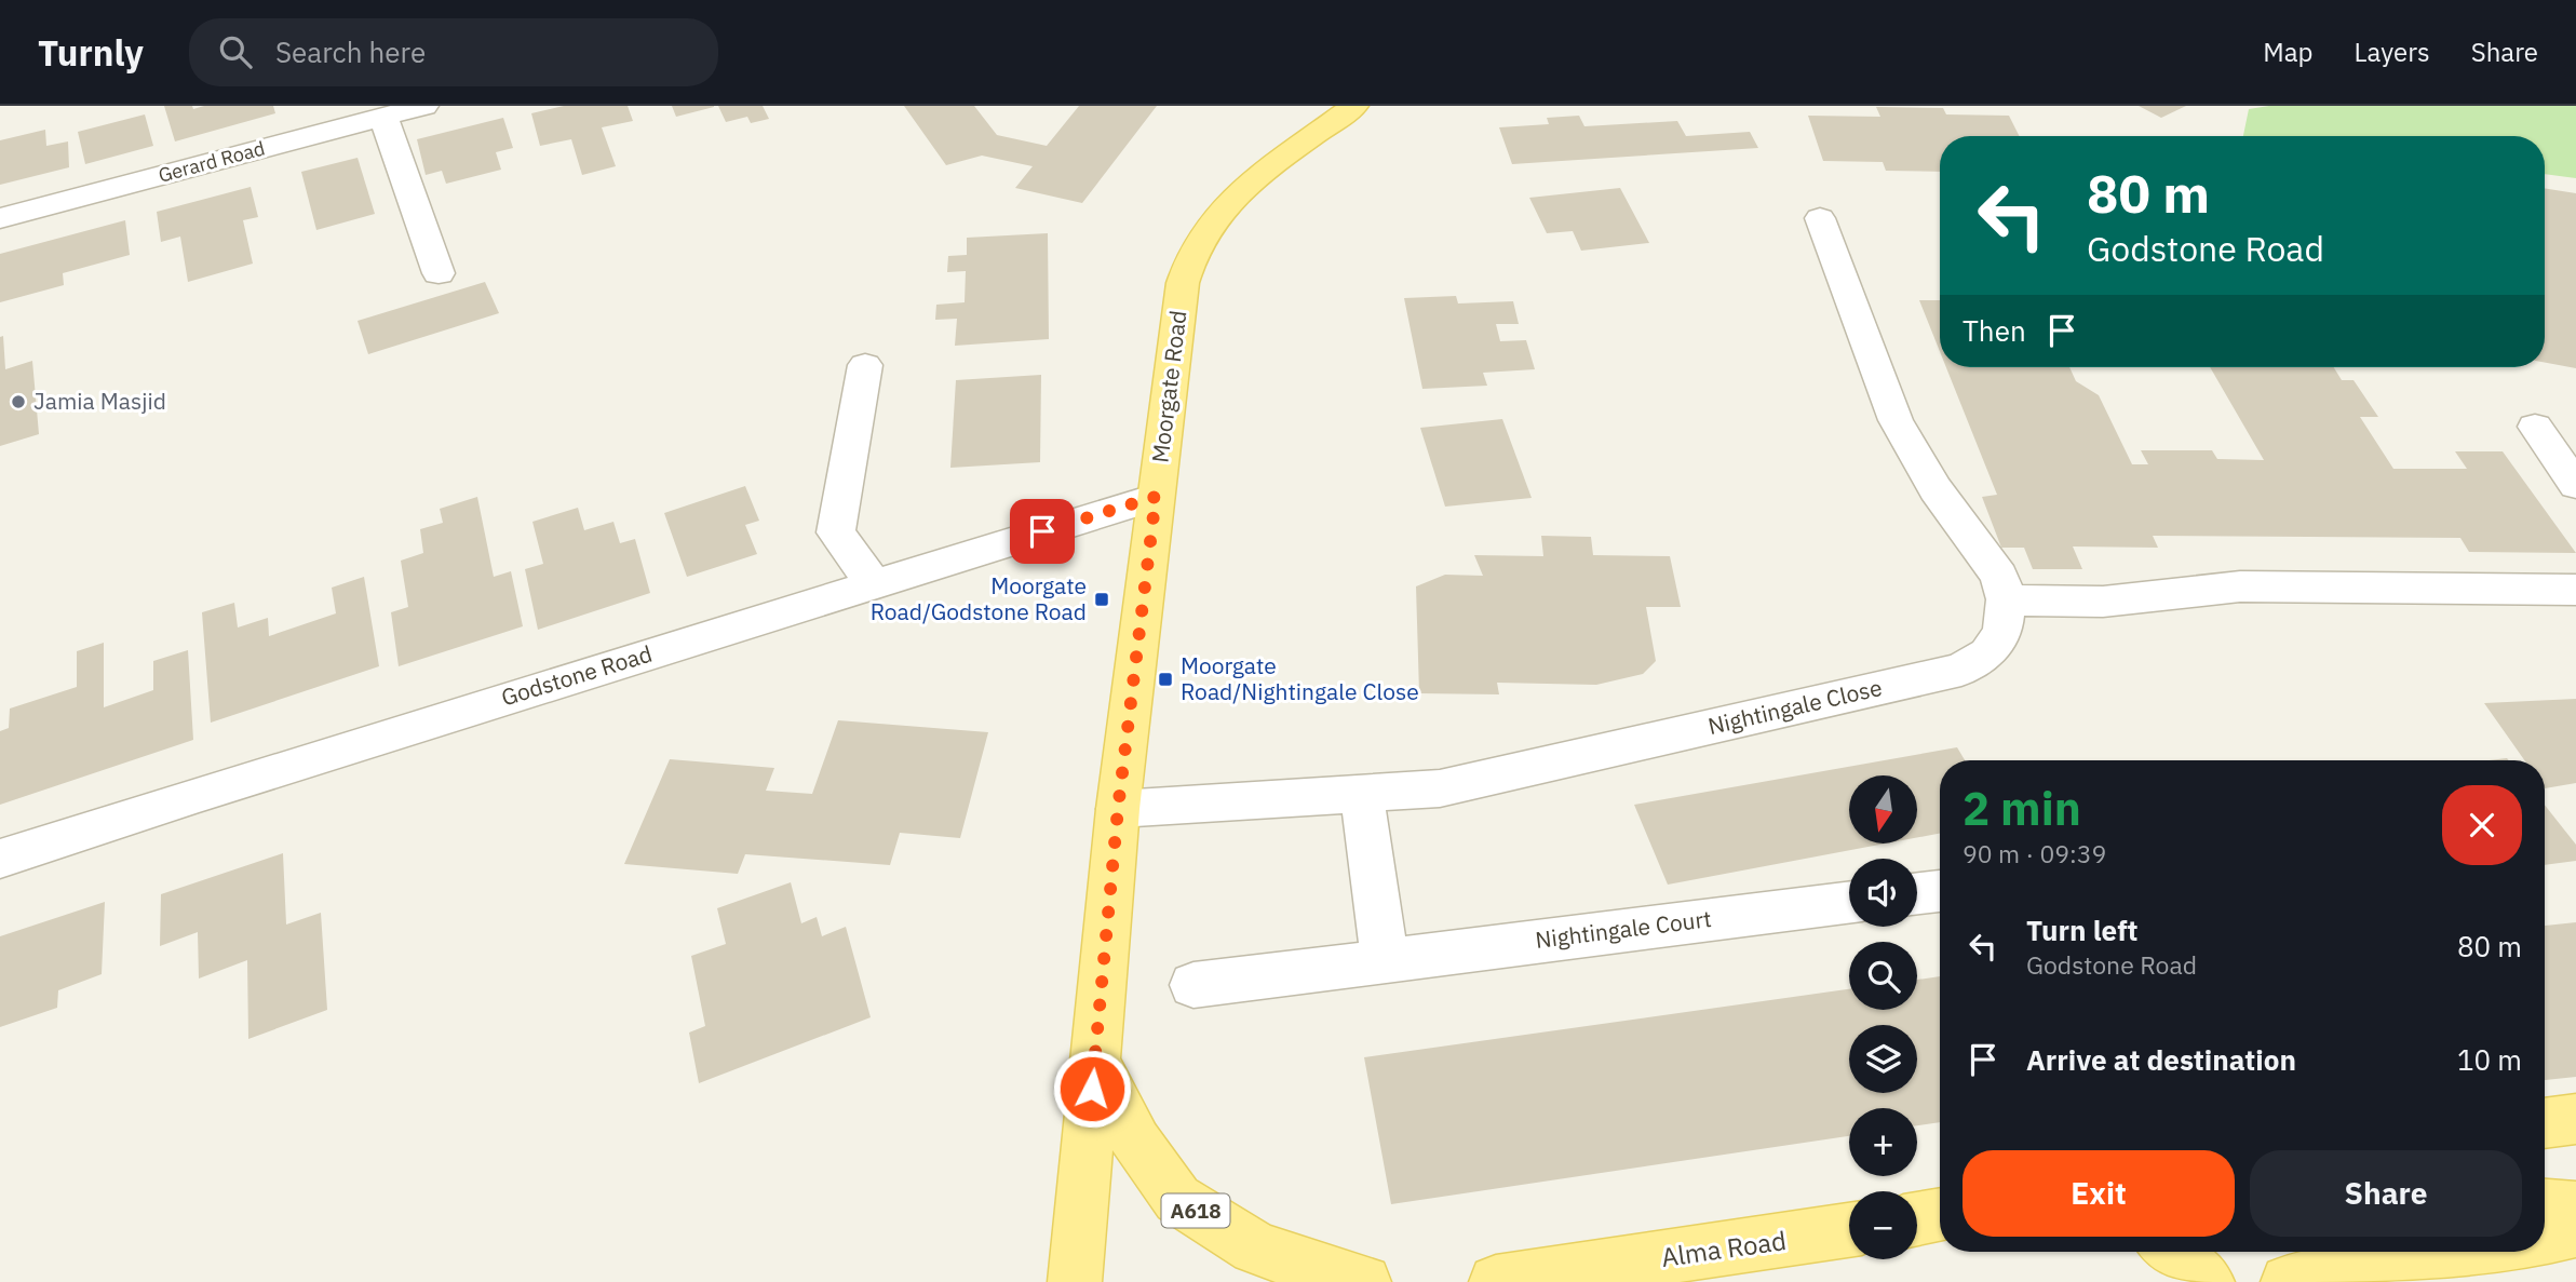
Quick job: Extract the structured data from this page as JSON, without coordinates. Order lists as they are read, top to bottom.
{
  "streets": {
    "main road": ["Moorgate Road", "A618", "Alma Road"],
    "street": [
      "Gerard Road",
      "Godstone Road",
      "Nightingale Close",
      "Nightingale Court"
    ]
  },
  "crossings": [
    ["Moorgate Road", "Godstone Road"],
    ["Moorgate Road", "Nightingale Close"],
    ["Moorgate Road", "A618"]
  ],
  "places": {
    "other": ["Jamia Masjid"],
    "transit": ["Moorgate Road/Godstone Road", "Moorgate Road/Nightingale Close"]
  },
  "north": "bottom",
  "page": {
    "header": "Turnly",
    "search": "Search here",
    "nav": ["Map", "Layers", "Share"],
    "turn": ["80 m", "Godstone Road"],
    "then": "Then",
    "heading": ["2 min", "90 m · 09:39"],
    "map_buttons": ["+", "−"],
    "list": [
      {
        "name": "Turn left",
        "note": "Godstone Road",
        "value": "80 m"
      },
      {
        "name": "Arrive at destination",
        "value": "10 m"
      }
    ],
    "buttons": ["Exit", "Share"]
  }
}
